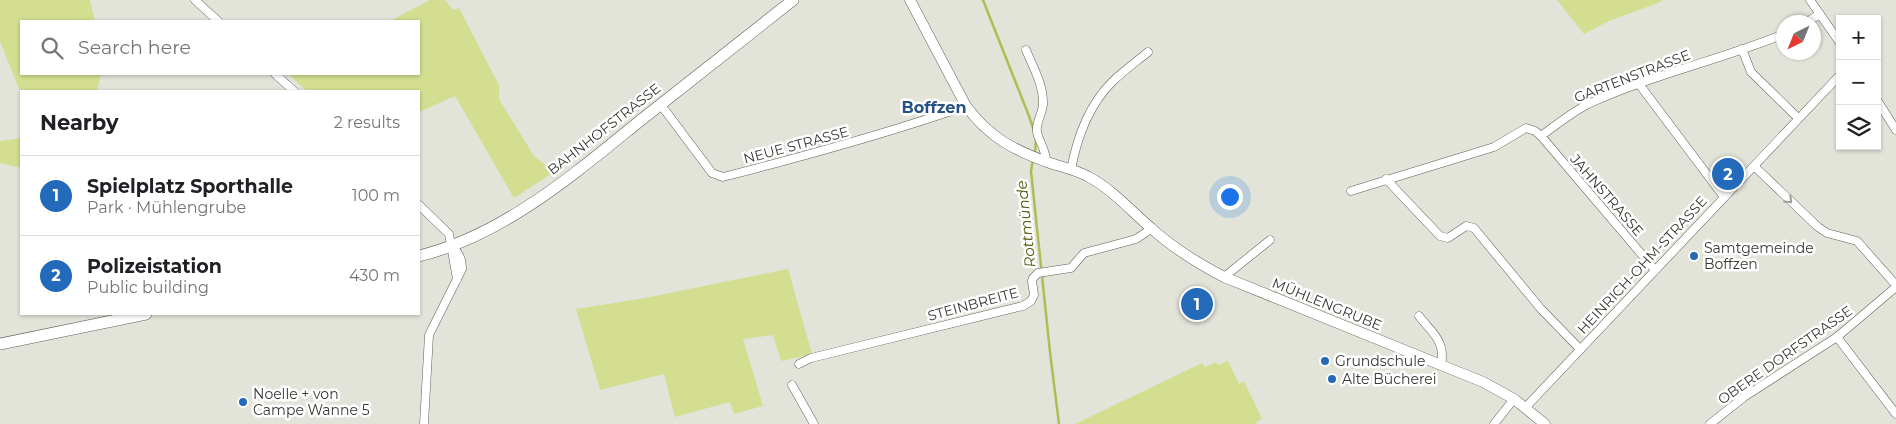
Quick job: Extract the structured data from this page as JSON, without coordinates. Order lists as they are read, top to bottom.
{
  "streets": {
    "main road": ["BAHNHOFSTRASSE"],
    "street": [
      "GARTENSTRASSE",
      "NEUE STRASSE",
      "JAHNSTRASSE",
      "HEINRICH-OHM-STRASSE",
      "STEINBREITE",
      "MÜHLENGRUBE",
      "OBERE DORFSTRASSE"
    ]
  },
  "crossings": [
    ["GARTENSTRASSE", "JAHNSTRASSE"],
    ["BAHNHOFSTRASSE", "NEUE STRASSE"],
    ["NEUE STRASSE", "MÜHLENGRUBE"],
    ["JAHNSTRASSE", "HEINRICH-OHM-STRASSE"],
    ["HEINRICH-OHM-STRASSE", "MÜHLENGRUBE"],
    ["STEINBREITE", "MÜHLENGRUBE"]
  ],
  "districts": ["Boffzen"],
  "water": ["Rottmünde"],
  "places": [
    "Samtgemeinde Boffzen",
    "Grundschule",
    "Alte Bücherei",
    "Noelle + von Campe Wanne 5"
  ],
  "north": "bottom left",
  "page": {
    "map_buttons": ["+", "−"],
    "search": "Search here",
    "heading": ["Nearby", "2 results"],
    "list": [
      {
        "mark": "1",
        "name": "Spielplatz Sporthalle",
        "note": "Park · Mühlengrube",
        "value": "100 m"
      },
      {
        "mark": "2",
        "name": "Polizeistation",
        "note": "Public building",
        "value": "430 m"
      }
    ],
    "pins": ["2", "1"]
  }
}
